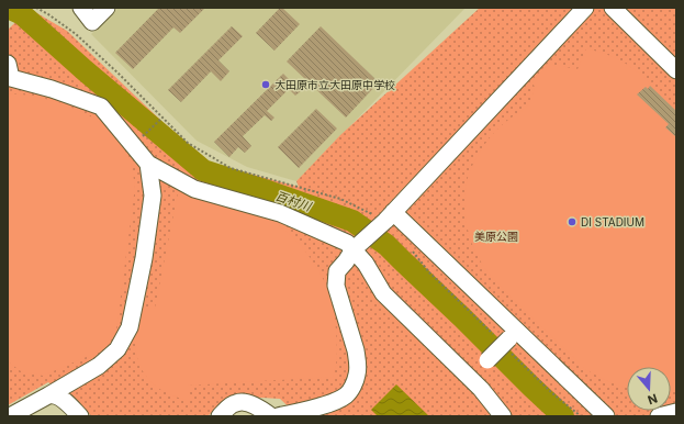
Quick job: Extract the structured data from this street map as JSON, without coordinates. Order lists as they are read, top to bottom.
{
  "water": ["百村川"],
  "parks": ["美原公園"],
  "places": ["大田原市立大田原中学校", "DI STADIUM"],
  "north": "bottom"
}
